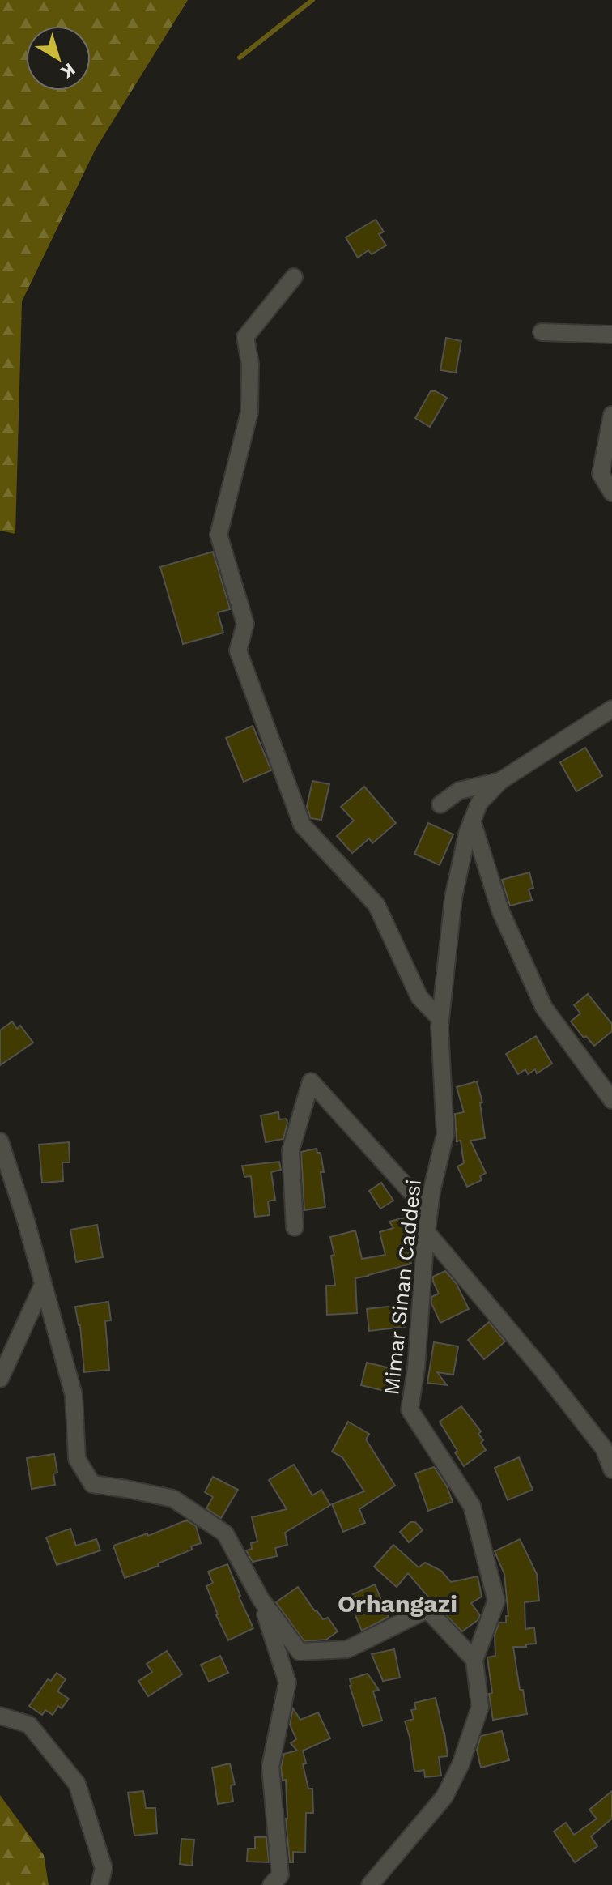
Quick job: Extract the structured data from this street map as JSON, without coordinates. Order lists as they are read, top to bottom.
{
  "streets": {
    "street": ["Mimar Sinan Caddesi"]
  },
  "districts": ["Orhangazi"],
  "north": "bottom right"
}
